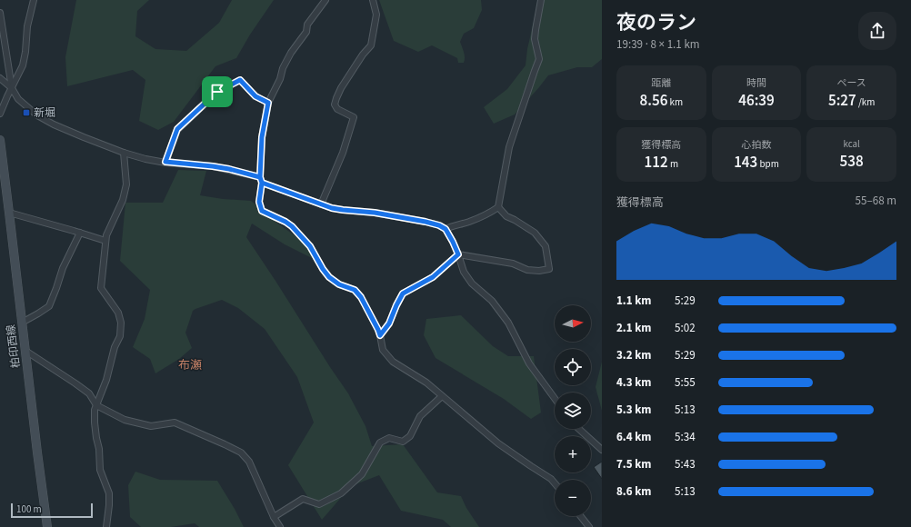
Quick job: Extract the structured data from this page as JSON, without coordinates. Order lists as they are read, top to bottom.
{
  "streets": {
    "main road": ["柏印西線"]
  },
  "districts": ["布瀬"],
  "places": {
    "transit": ["新堀"]
  },
  "scale_bar": "100 m",
  "north": "right",
  "page": {
    "heading": ["夜のラン", "19:39 · 8 × 1.1 km"],
    "stats": [
      ["距離", "8.56 km"],
      ["時間", "46:39"],
      ["ペース", "5:27 /km"],
      ["獲得標高", "112 m"],
      ["心拍数", "143 bpm"],
      ["kcal", "538"]
    ],
    "chart": ["獲得標高", "55–68 m"],
    "list": [
      {
        "name": "1.1 km",
        "note": "5:29"
      },
      {
        "name": "2.1 km",
        "note": "5:02"
      },
      {
        "name": "3.2 km",
        "note": "5:29"
      },
      {
        "name": "4.3 km",
        "note": "5:55"
      },
      {
        "name": "5.3 km",
        "note": "5:13"
      },
      {
        "name": "6.4 km",
        "note": "5:34"
      },
      {
        "name": "7.5 km",
        "note": "5:43"
      },
      {
        "name": "8.6 km",
        "note": "5:13"
      }
    ],
    "map_buttons": ["+", "−"],
    "scale": "100 m"
  }
}
